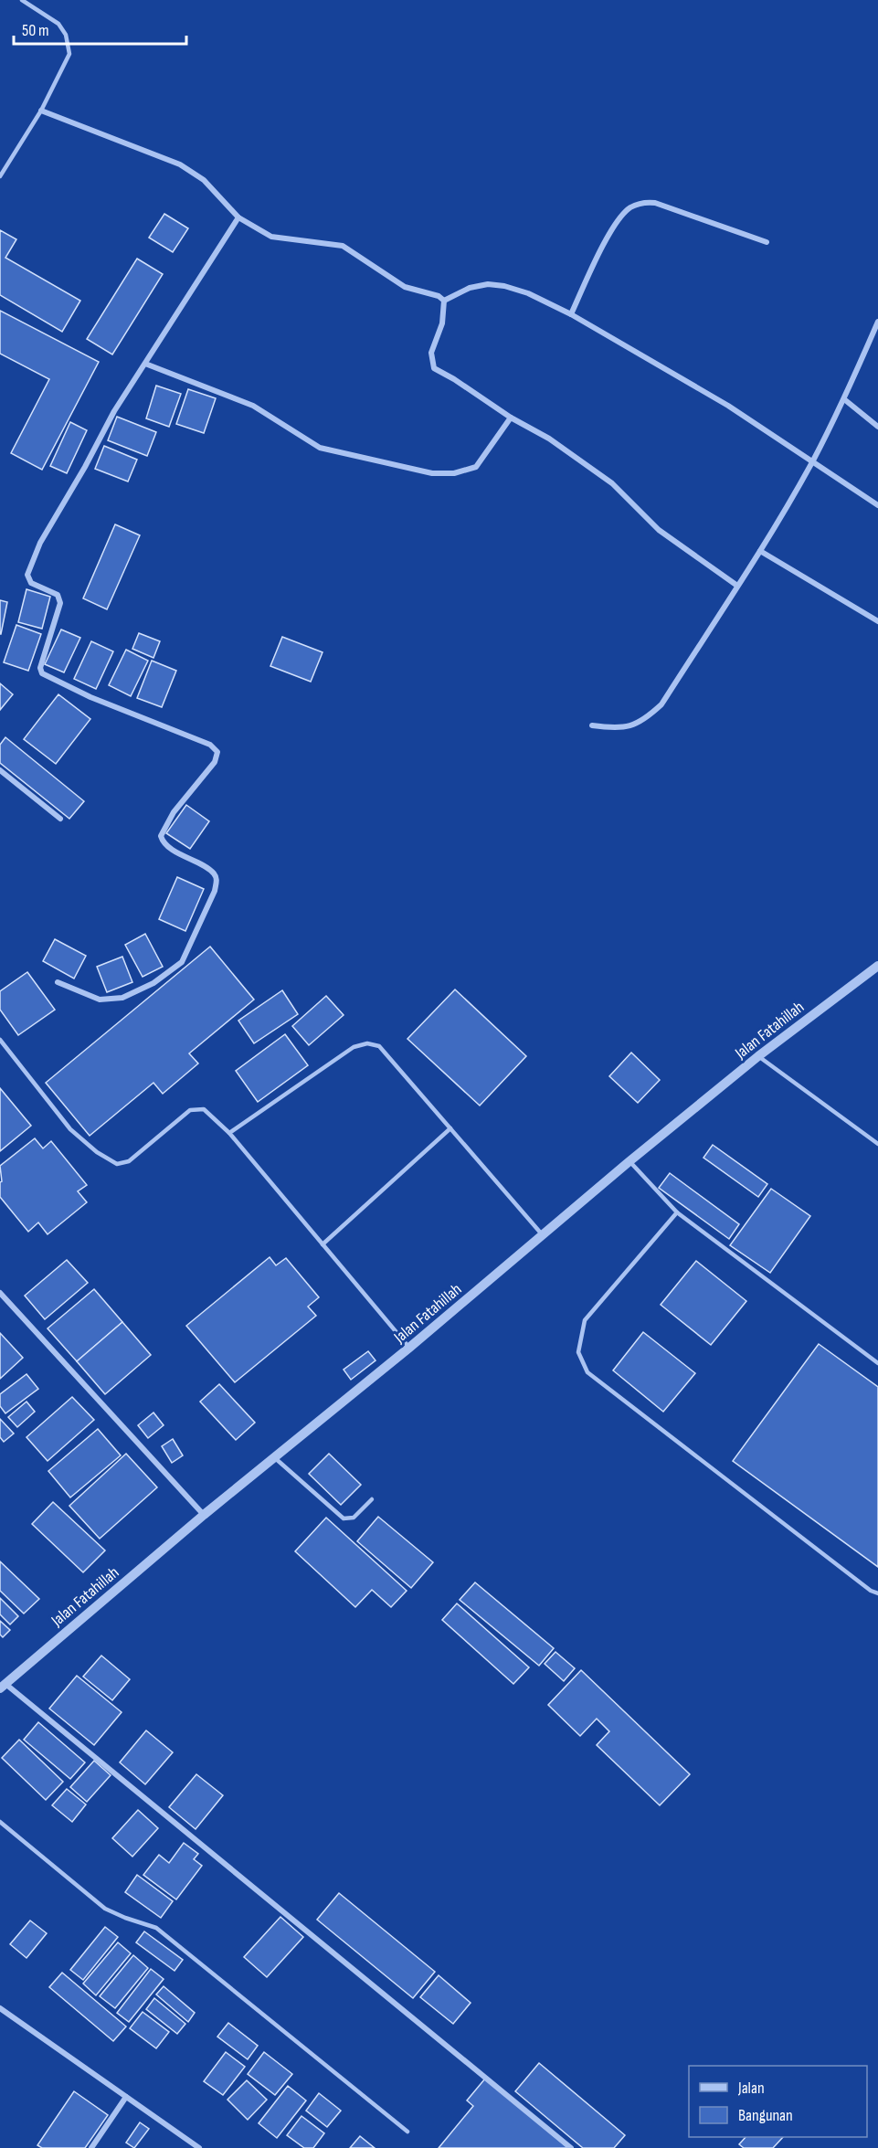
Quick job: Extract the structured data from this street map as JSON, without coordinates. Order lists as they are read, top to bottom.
{
  "streets": {
    "street": ["Jalan Fatahillah"]
  },
  "legend": ["Jalan", "Bangunan"],
  "scale_bar": "50 m"
}
